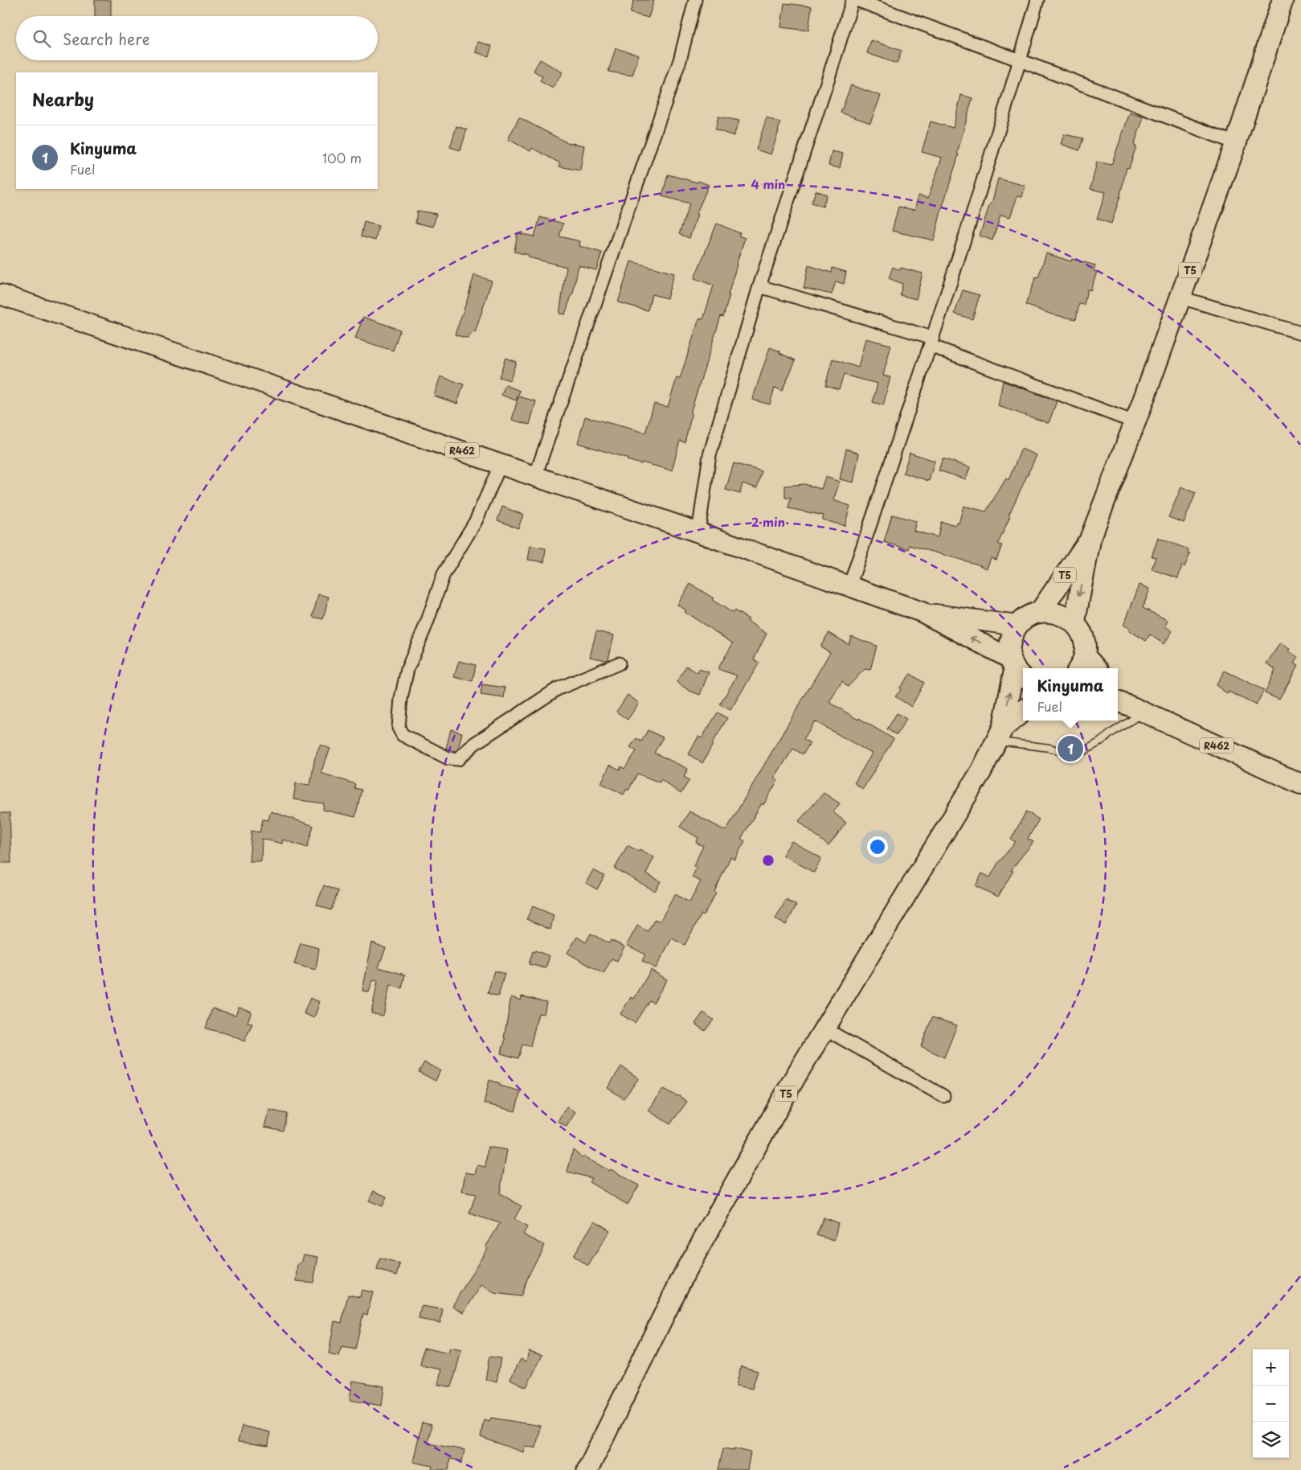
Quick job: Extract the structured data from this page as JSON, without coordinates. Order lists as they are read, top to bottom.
{
  "streets": {
    "highway": ["T5"],
    "main road": ["R462"]
  },
  "crossings": [
    ["T5", "R462"]
  ],
  "page": {
    "search": "Search here",
    "heading": "Nearby",
    "list": [
      {
        "mark": "1",
        "name": "Kinyuma",
        "note": "Fuel",
        "value": "100 m"
      }
    ],
    "popup": ["Kinyuma", "Fuel"],
    "pins": "1",
    "map_buttons": ["+", "−"]
  },
  "rings": ["4 min", "2 min"]
}
